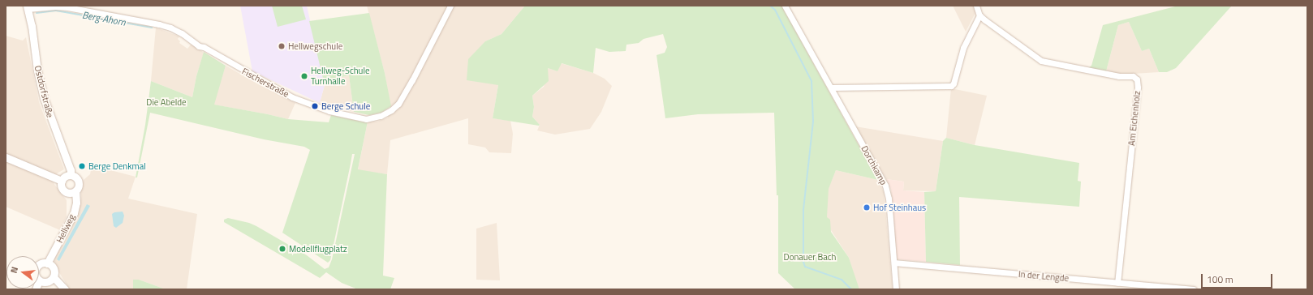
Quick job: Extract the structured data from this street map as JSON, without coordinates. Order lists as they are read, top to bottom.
{
  "streets": {
    "street": [
      "Fischerstraße",
      "Ostdorfstraße",
      "Am Eichenholz",
      "Dorchkamp",
      "Hellweg",
      "In der Lengde"
    ]
  },
  "crossings": [
    ["Fischerstraße", "Ostdorfstraße"],
    ["Ostdorfstraße", "Hellweg"],
    ["Am Eichenholz", "In der Lengde"],
    ["Dorchkamp", "In der Lengde"]
  ],
  "water": ["Berg-Ahorn"],
  "parks": ["Die Abelde", "Donauer Bach"],
  "places": [
    "Hellwegschule",
    "Hellweg-Schule Turnhalle",
    "Berge Schule",
    "Berge Denkmal",
    "Hof Steinhaus",
    "Modellflugplatz"
  ],
  "scale_bar": "100 m",
  "north": "left"
}
